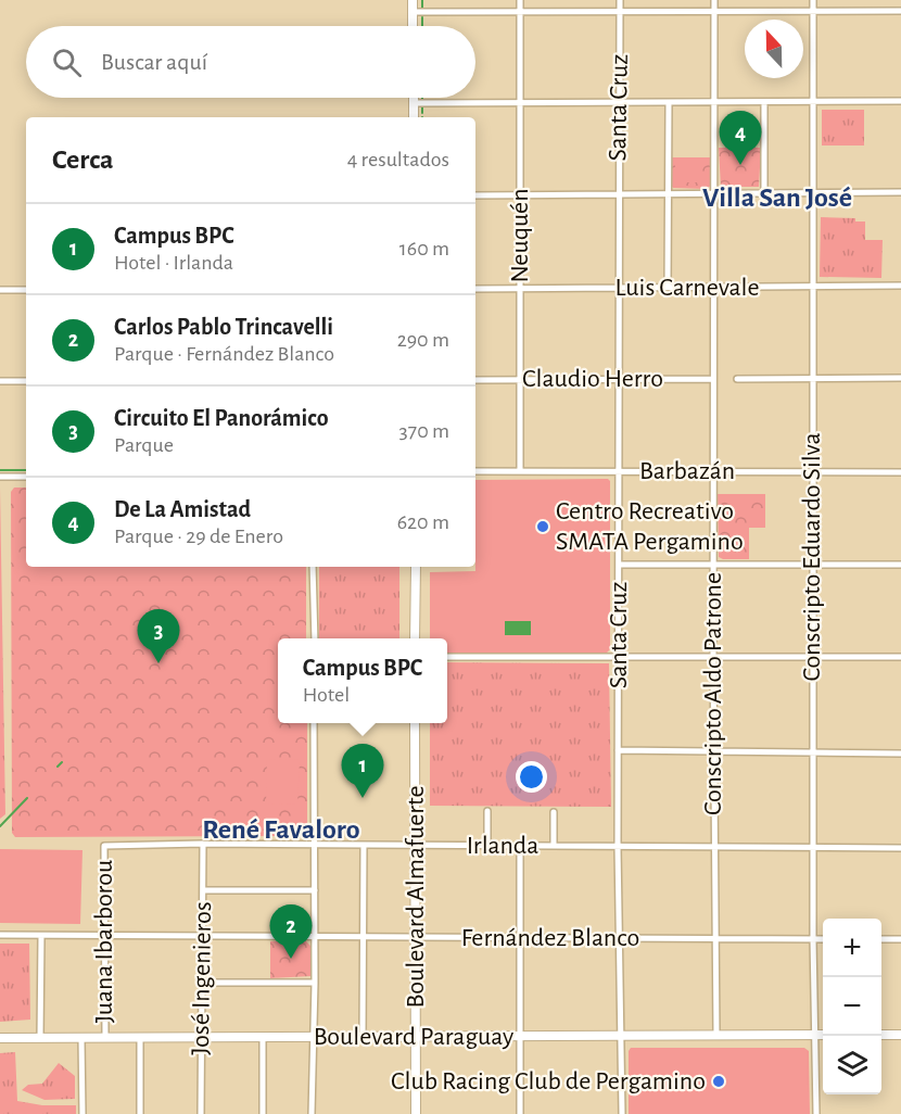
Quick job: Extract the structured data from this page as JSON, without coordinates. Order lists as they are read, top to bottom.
{
  "streets": {
    "main road": ["Boulevard Almafuerte", "Boulevard Paraguay"],
    "street": [
      "Santa Cruz",
      "Neuquén",
      "Luis Carnevale",
      "Claudio Herro",
      "Barbazán",
      "Conscripto Eduardo Silva",
      "Conscripto Aldo Patrone",
      "Irlanda",
      "Fernández Blanco",
      "Juana Ibarborou",
      "José Ingenieros"
    ]
  },
  "crossings": [
    ["Santa Cruz", "Luis Carnevale"],
    ["Santa Cruz", "Claudio Herro"],
    ["Santa Cruz", "Barbazán"],
    ["Santa Cruz", "Irlanda"],
    ["Santa Cruz", "Fernández Blanco"],
    ["Santa Cruz", "Boulevard Paraguay"],
    ["Neuquén", "Luis Carnevale"],
    ["Neuquén", "Claudio Herro"],
    ["Neuquén", "Barbazán"],
    ["Luis Carnevale", "Conscripto Eduardo Silva"],
    ["Luis Carnevale", "Conscripto Aldo Patrone"],
    ["Claudio Herro", "Conscripto Aldo Patrone"],
    ["Barbazán", "Conscripto Eduardo Silva"],
    ["Barbazán", "Conscripto Aldo Patrone"],
    ["Conscripto Eduardo Silva", "Irlanda"],
    ["Conscripto Eduardo Silva", "Fernández Blanco"],
    ["Conscripto Eduardo Silva", "Boulevard Paraguay"],
    ["Conscripto Aldo Patrone", "Irlanda"],
    ["Conscripto Aldo Patrone", "Fernández Blanco"],
    ["Conscripto Aldo Patrone", "Boulevard Paraguay"],
    ["Irlanda", "Boulevard Almafuerte"],
    ["Irlanda", "Juana Ibarborou"],
    ["Irlanda", "José Ingenieros"],
    ["Boulevard Almafuerte", "Fernández Blanco"],
    ["Boulevard Almafuerte", "Boulevard Paraguay"],
    ["Fernández Blanco", "Juana Ibarborou"],
    ["Fernández Blanco", "José Ingenieros"],
    ["Juana Ibarborou", "Boulevard Paraguay"],
    ["José Ingenieros", "Boulevard Paraguay"]
  ],
  "districts": ["Villa San José", "René Favaloro"],
  "places": ["Centro Recreativo SMATA Pergamino", "Club Racing Club de Pergamino"],
  "north": "top",
  "page": {
    "search": "Buscar aquí",
    "pins": [
      "4",
      "3",
      "1",
      "2"
    ],
    "heading": ["Cerca", "4 resultados"],
    "list": [
      {
        "mark": "1",
        "name": "Campus BPC",
        "note": "Hotel · Irlanda",
        "value": "160 m"
      },
      {
        "mark": "2",
        "name": "Carlos Pablo Trincavelli",
        "note": "Parque · Fernández Blanco",
        "value": "290 m"
      },
      {
        "mark": "3",
        "name": "Circuito El Panorámico",
        "note": "Parque",
        "value": "370 m"
      },
      {
        "mark": "4",
        "name": "De La Amistad",
        "note": "Parque · 29 de Enero",
        "value": "620 m"
      }
    ],
    "popup": ["Campus BPC", "Hotel"],
    "map_buttons": ["+", "−"]
  }
}
